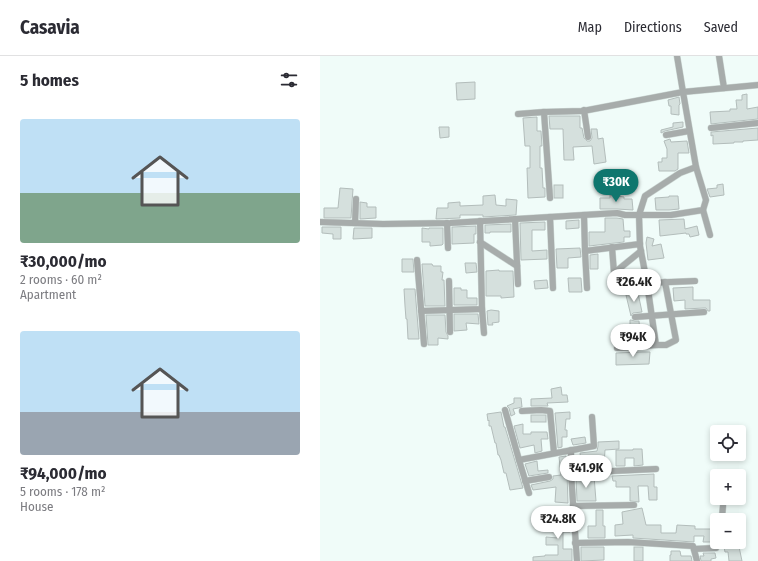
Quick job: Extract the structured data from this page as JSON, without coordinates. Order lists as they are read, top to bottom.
{
  "page": {
    "header": "Casavia",
    "nav": ["Map", "Directions", "Saved"],
    "heading": "5 homes",
    "list": [
      {
        "name": "₹30,000/mo",
        "note": "2 rooms · 60 m² · Apartment"
      },
      {
        "name": "₹94,000/mo",
        "note": "5 rooms · 178 m² · House"
      }
    ],
    "price": [
      "₹30K",
      "₹26.4K",
      "₹94K",
      "₹41.9K",
      "₹24.8K"
    ],
    "map_buttons": ["+", "−"]
  }
}
